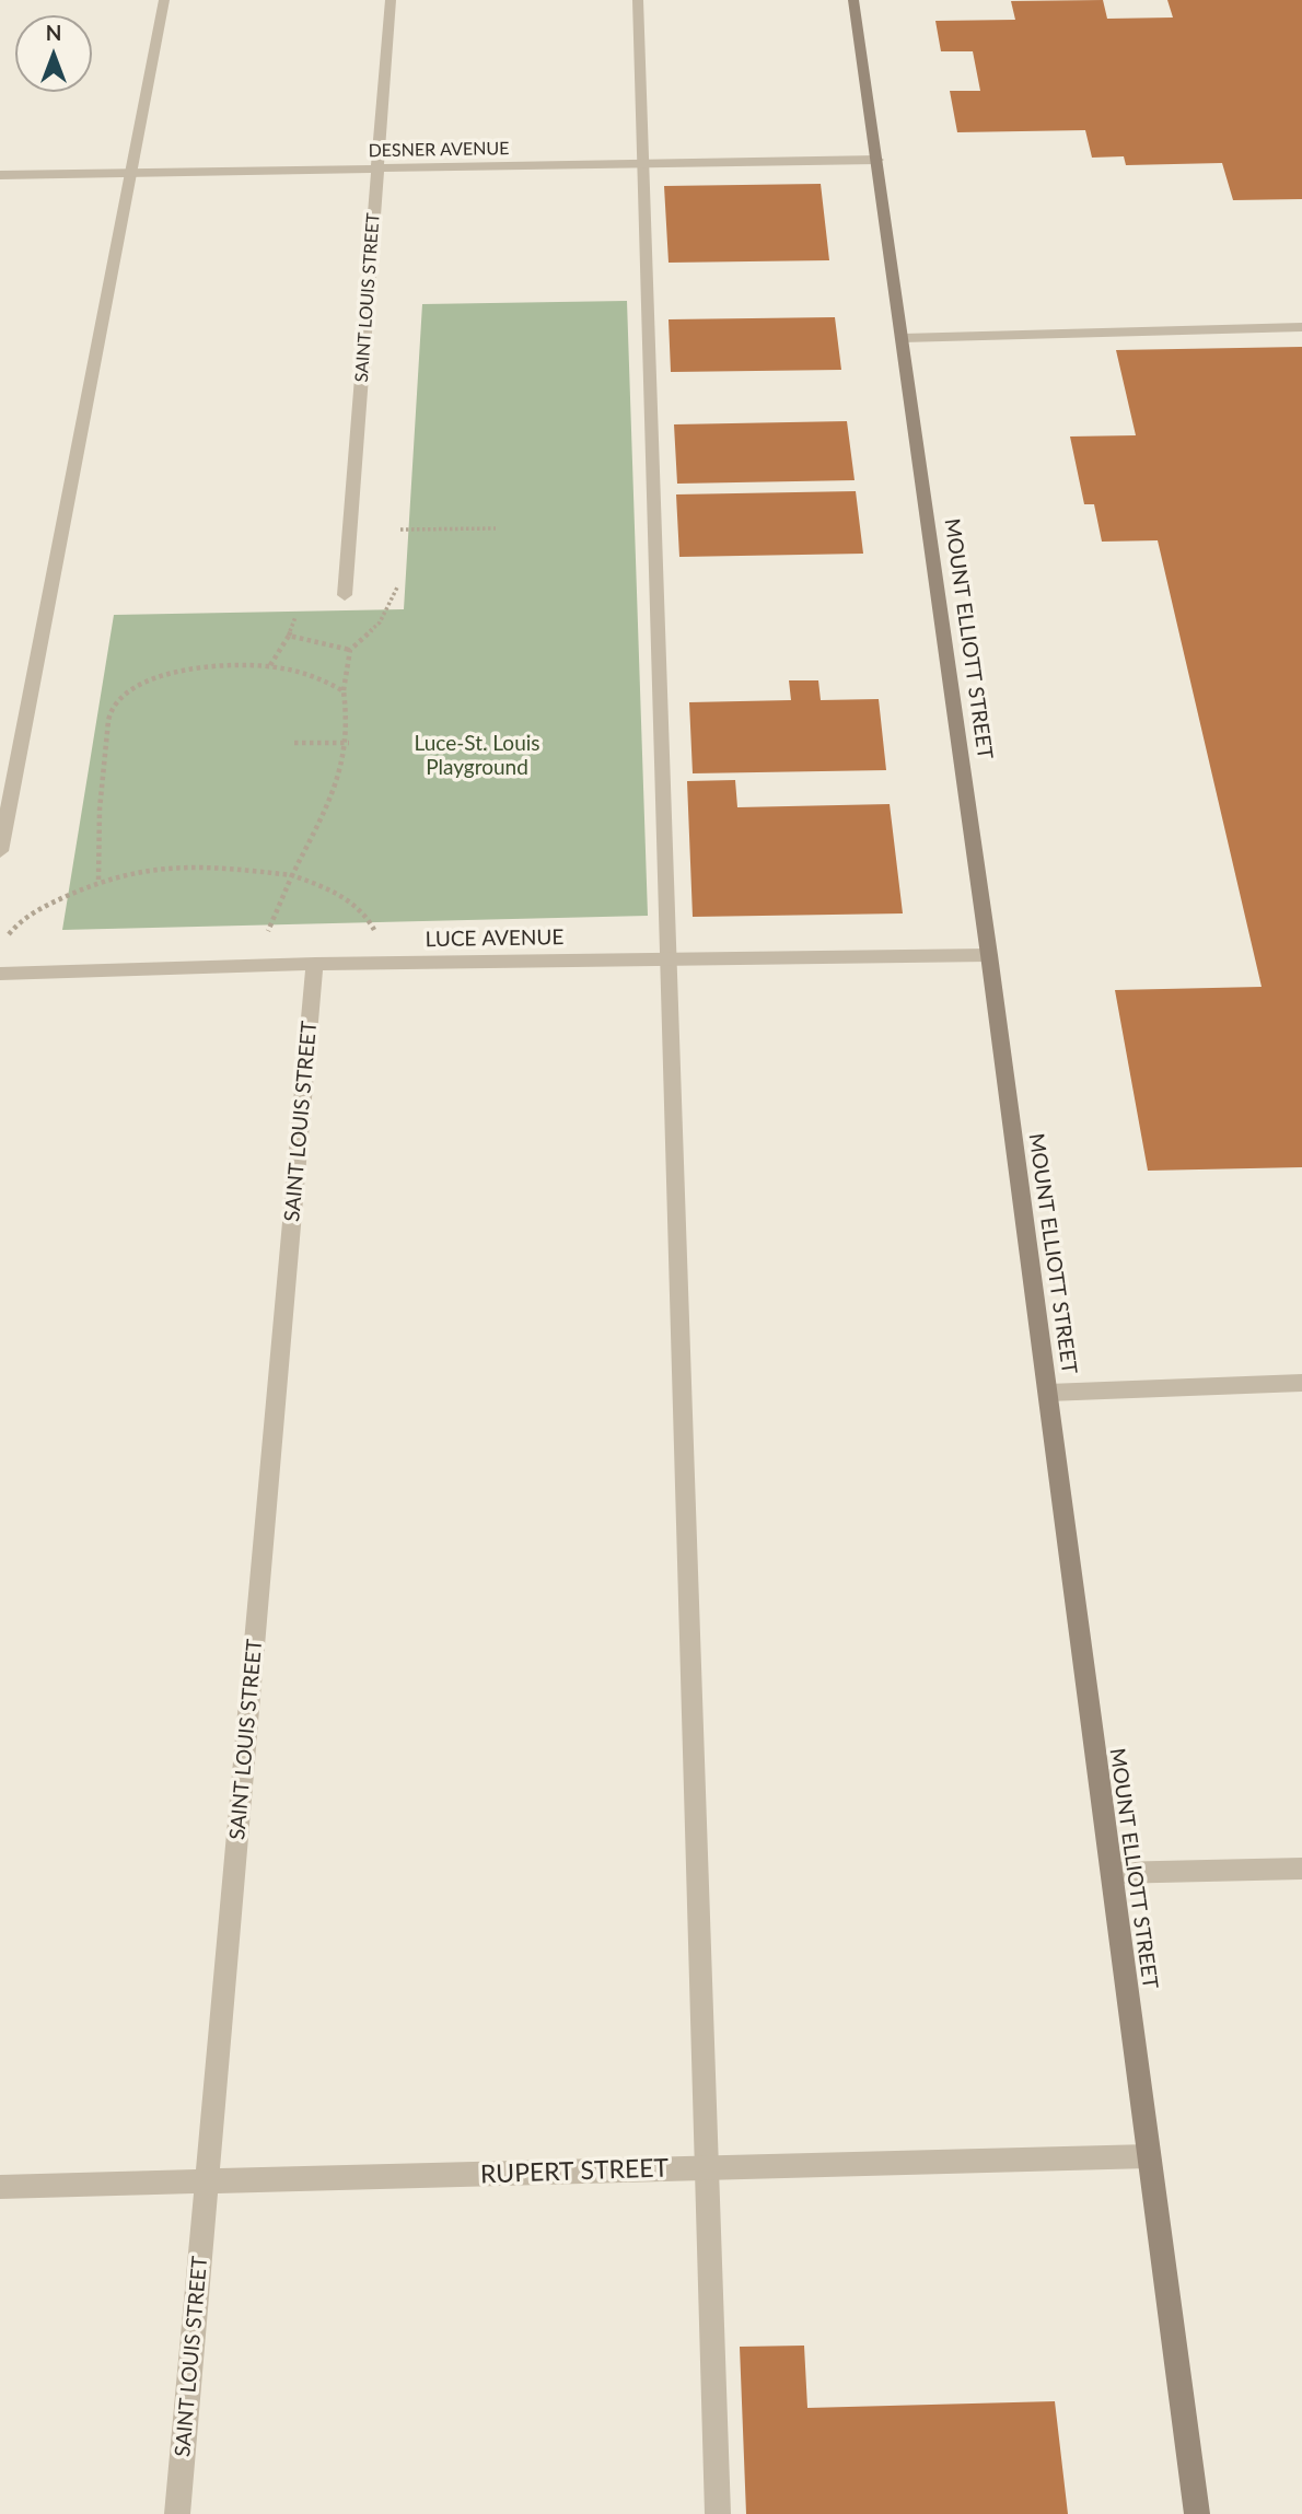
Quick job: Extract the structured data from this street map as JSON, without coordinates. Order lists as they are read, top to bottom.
{
  "streets": {
    "street": [
      "DESNER AVENUE",
      "SAINT LOUIS STREET",
      "MOUNT ELLIOTT STREET",
      "LUCE AVENUE",
      "RUPERT STREET"
    ]
  },
  "crossings": [
    ["DESNER AVENUE", "SAINT LOUIS STREET"],
    ["DESNER AVENUE", "MOUNT ELLIOTT STREET"],
    ["SAINT LOUIS STREET", "LUCE AVENUE"],
    ["SAINT LOUIS STREET", "RUPERT STREET"],
    ["MOUNT ELLIOTT STREET", "LUCE AVENUE"],
    ["MOUNT ELLIOTT STREET", "RUPERT STREET"]
  ],
  "parks": ["Luce-St. Louis Playground"],
  "north": "top"
}
